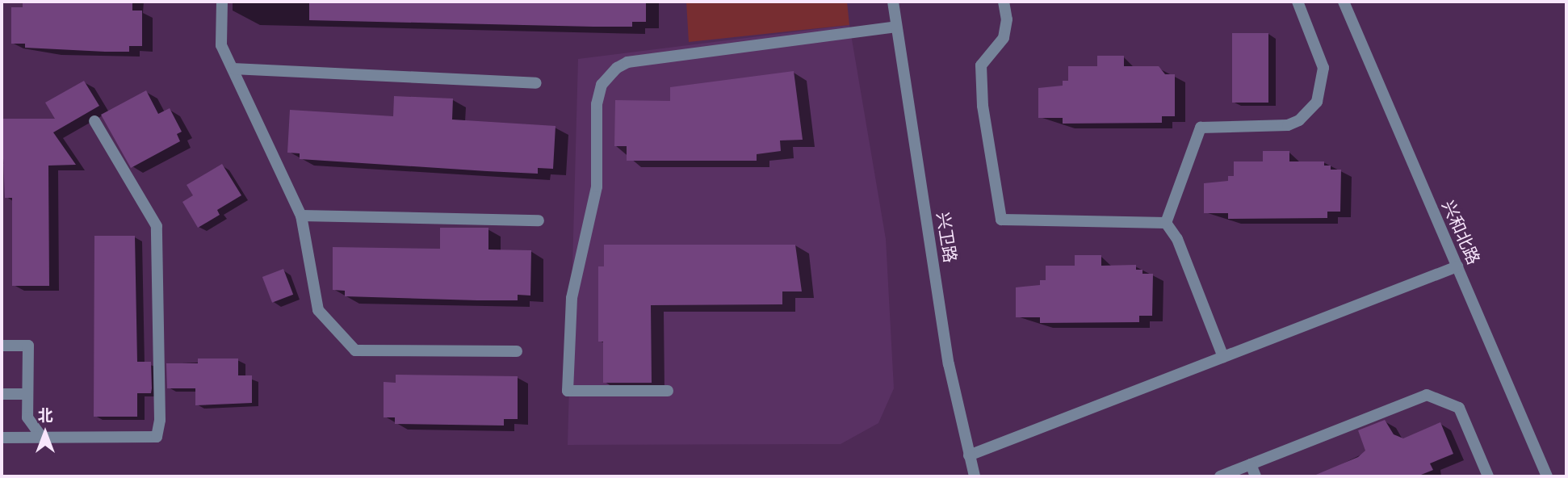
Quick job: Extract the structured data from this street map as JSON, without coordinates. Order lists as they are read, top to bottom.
{
  "streets": {
    "street": ["兴和北路", "兴卫路"]
  },
  "north": "top"
}
